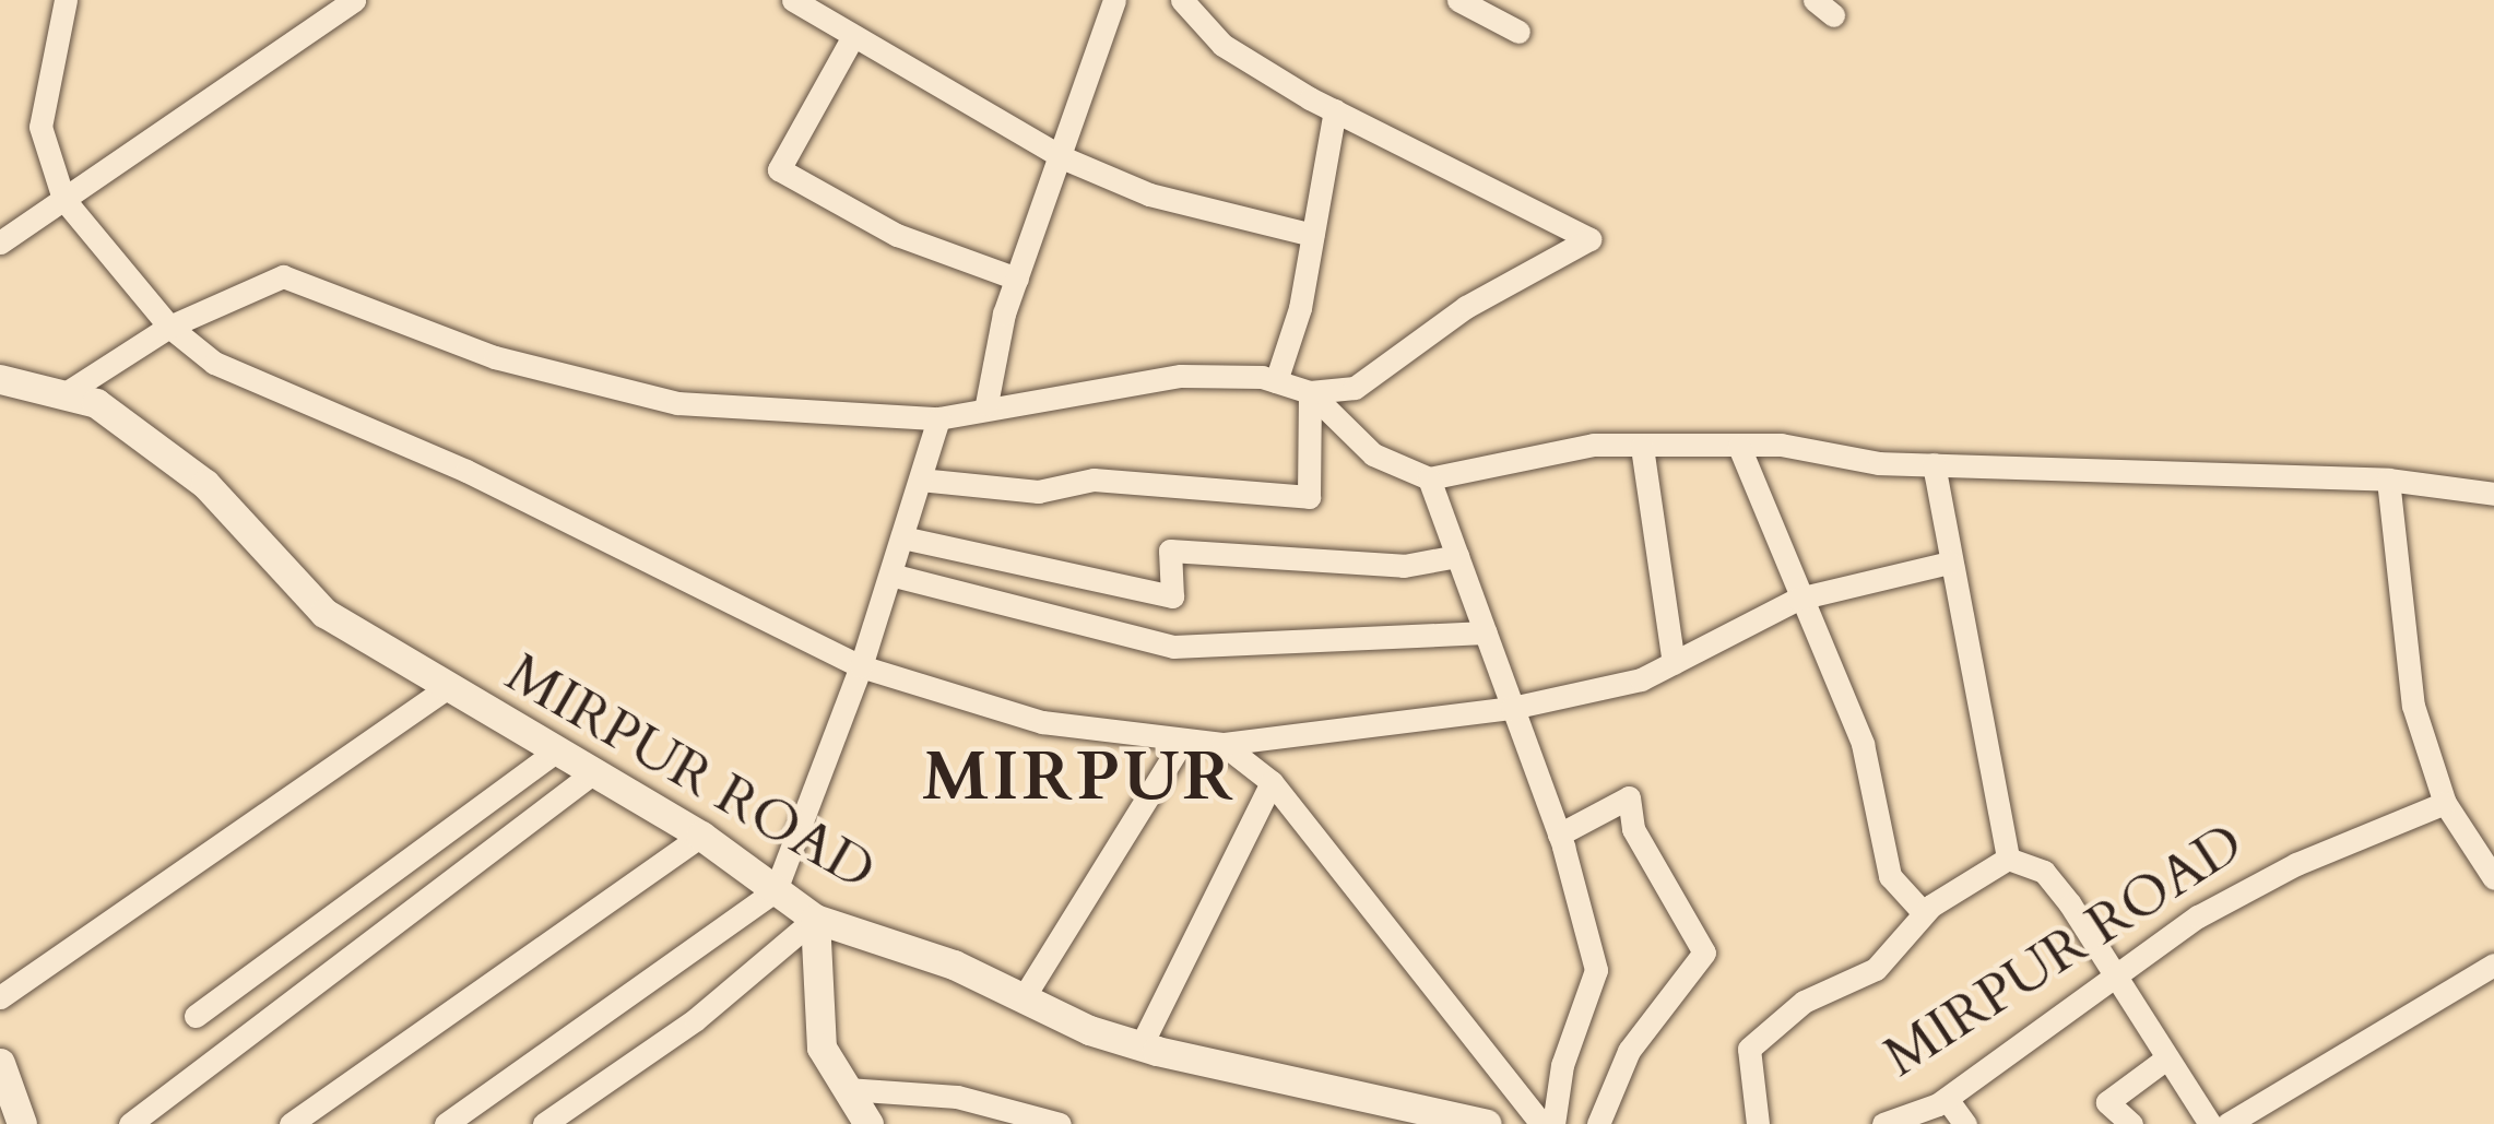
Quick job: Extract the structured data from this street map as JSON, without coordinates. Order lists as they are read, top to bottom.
{
  "streets": {
    "street": ["MIRPUR ROAD"]
  },
  "districts": ["MIRPUR"]
}
